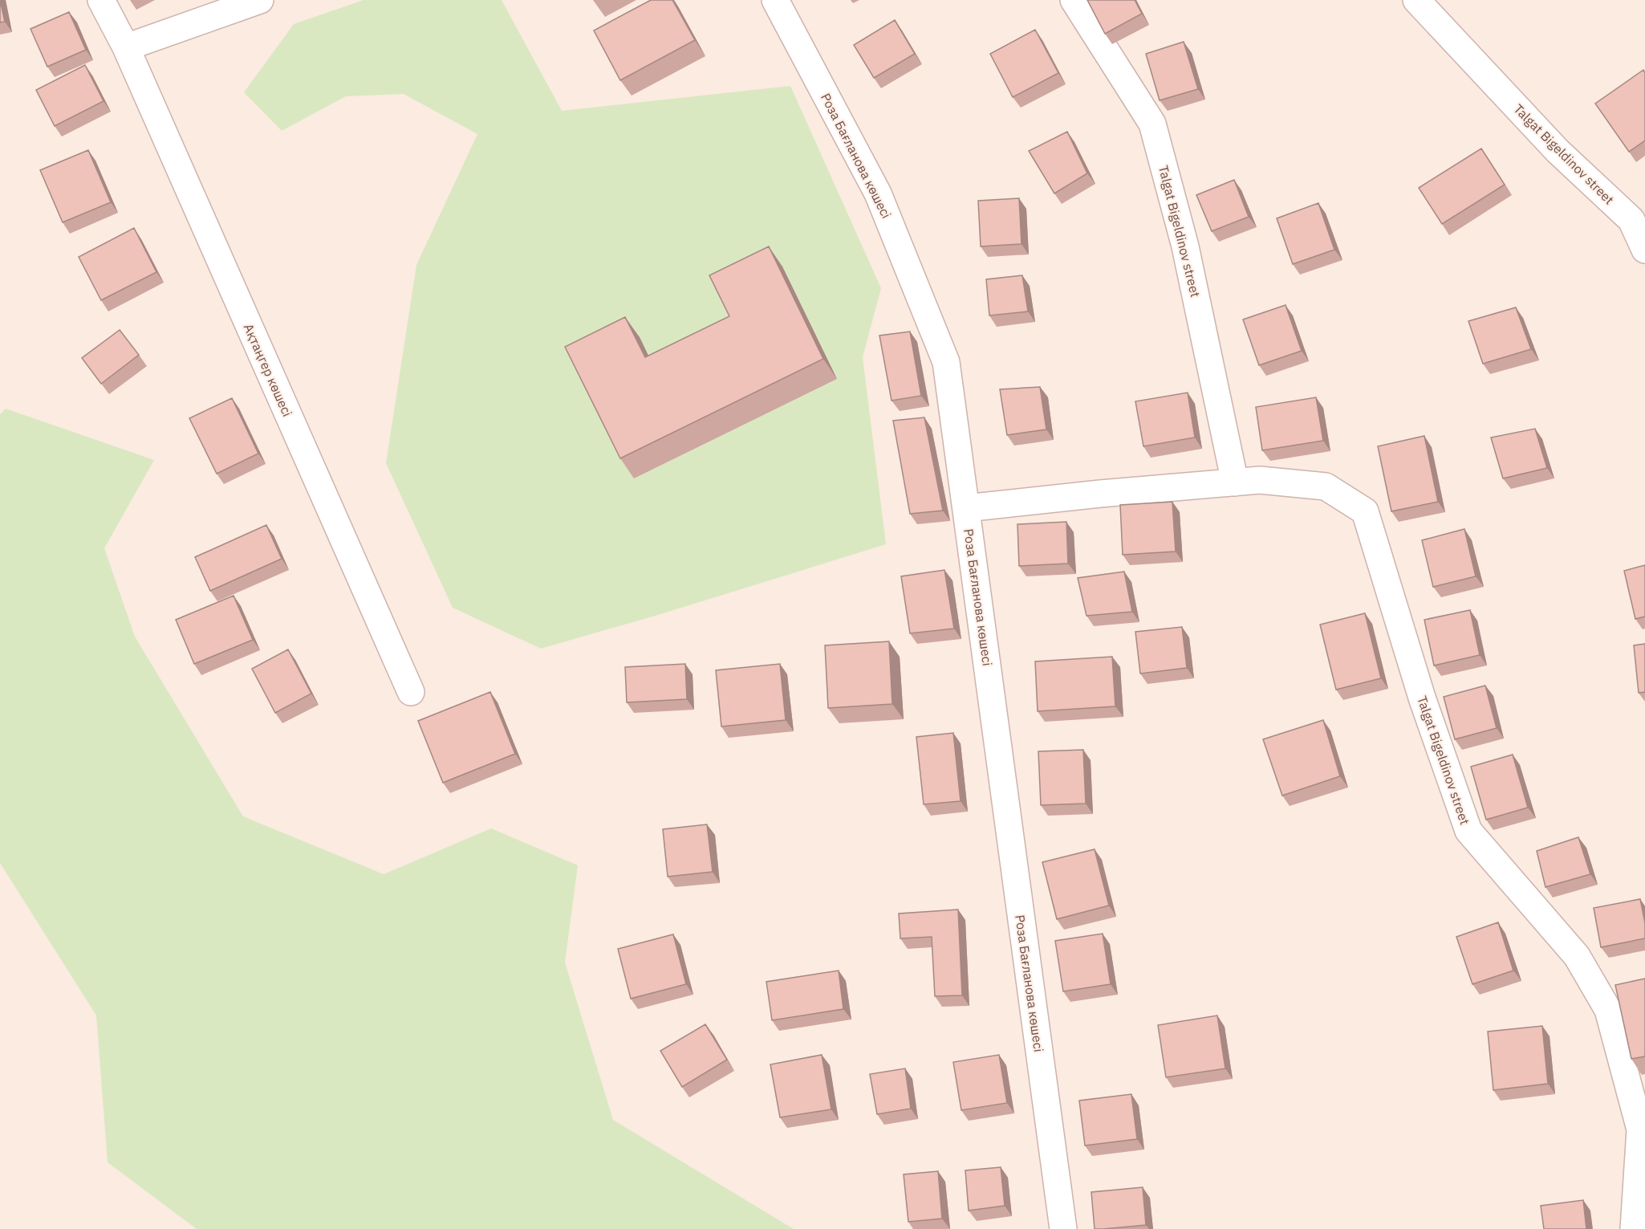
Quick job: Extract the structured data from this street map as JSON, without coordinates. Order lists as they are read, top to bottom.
{
  "streets": {
    "street": ["Talgat Bigeldinov street", "Роза Бағланова көшесі", "Ақтаңгер көшесі"]
  },
  "crossings": [
    ["Talgat Bigeldinov street", "Роза Бағланова көшесі"]
  ]
}
